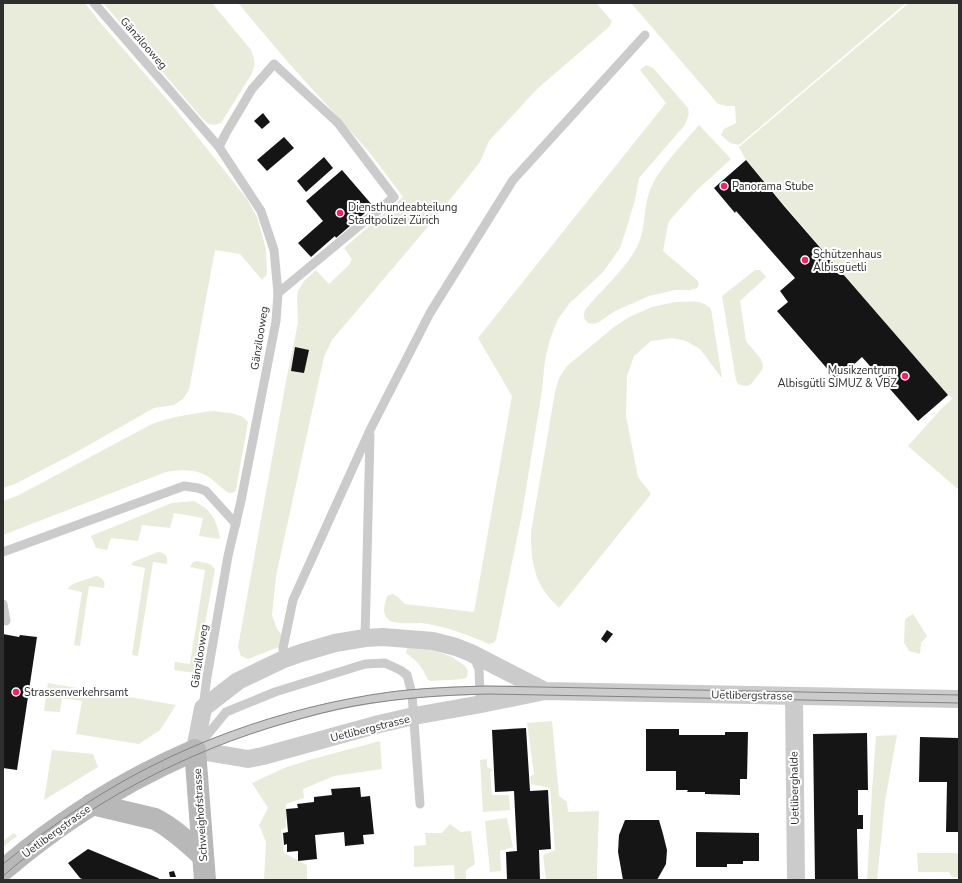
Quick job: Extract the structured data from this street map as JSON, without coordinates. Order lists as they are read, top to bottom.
{
  "streets": {
    "main road": ["Uetlibergstrasse", "Schweighofstrasse"],
    "street": ["Uetliberghalde"],
    "lane": ["Gänzilooweg"]
  },
  "crossings": [
    ["Gänzilooweg", "Uetlibergstrasse"],
    ["Uetlibergstrasse", "Uetliberghalde"],
    ["Uetlibergstrasse", "Schweighofstrasse"]
  ],
  "places": [
    "Panorama Stube",
    "Diensthundeabteilung Stadtpolizei Zürich",
    "Schützenhaus Albisgüetli",
    "Musikzentrum Albisgütli SJMUZ & VBZ",
    "Strassenverkehrsamt"
  ]
}
